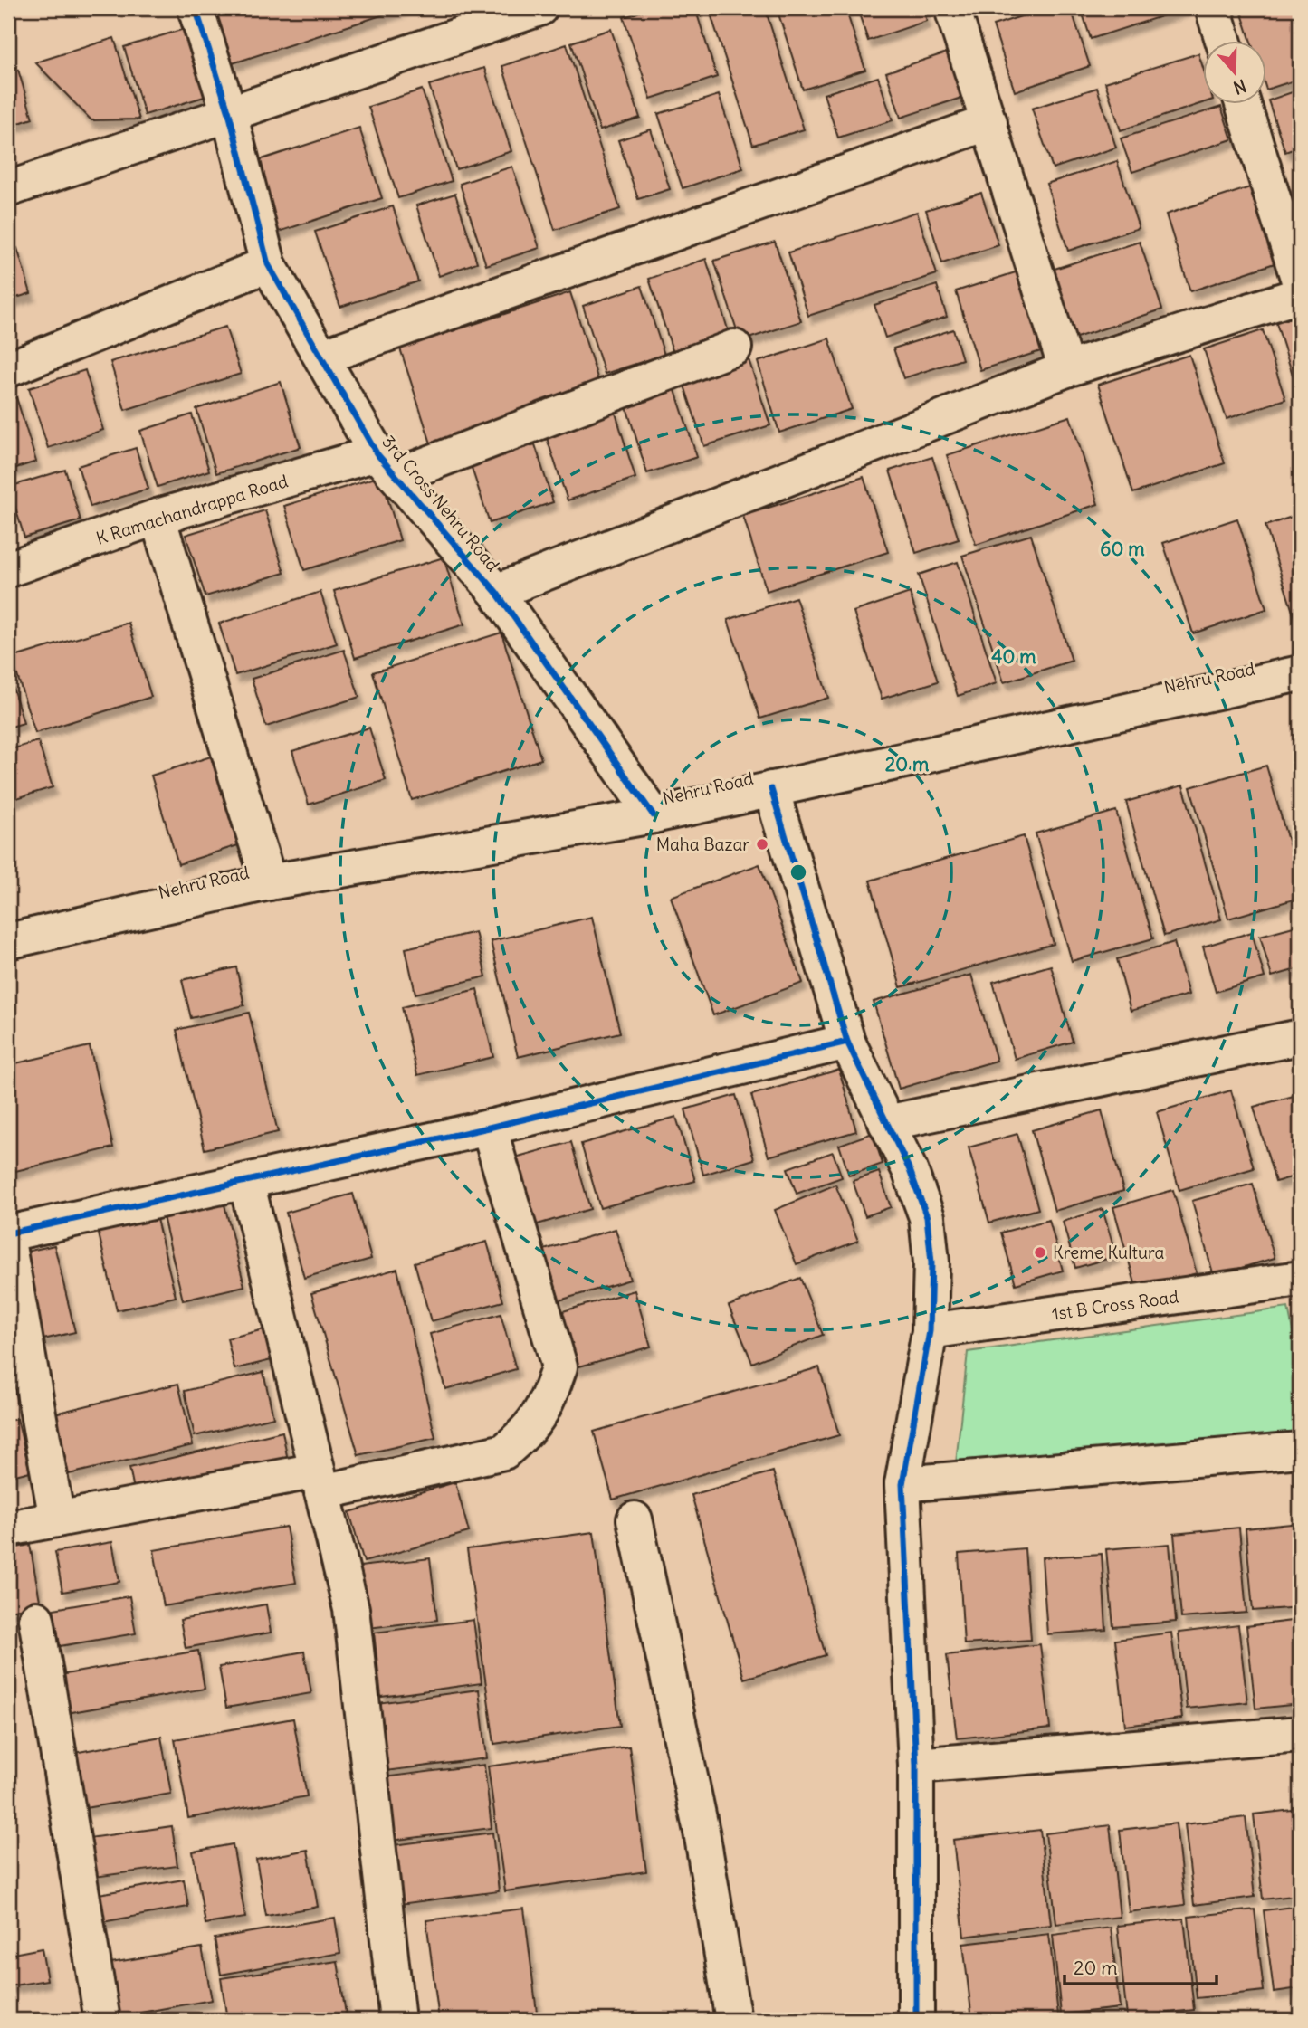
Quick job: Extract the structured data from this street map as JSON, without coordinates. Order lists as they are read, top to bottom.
{
  "streets": {
    "street": [
      "3rd Cross Nehru Road",
      "K Ramachandrappa Road",
      "Nehru Road",
      "1st B Cross Road"
    ]
  },
  "crossings": [
    ["3rd Cross Nehru Road", "K Ramachandrappa Road"],
    ["3rd Cross Nehru Road", "Nehru Road"]
  ],
  "places": ["Maha Bazar", "Kreme Kultura"],
  "scale_bar": "20 m",
  "north": "bottom",
  "rings": ["60 m", "40 m", "20 m"]
}
